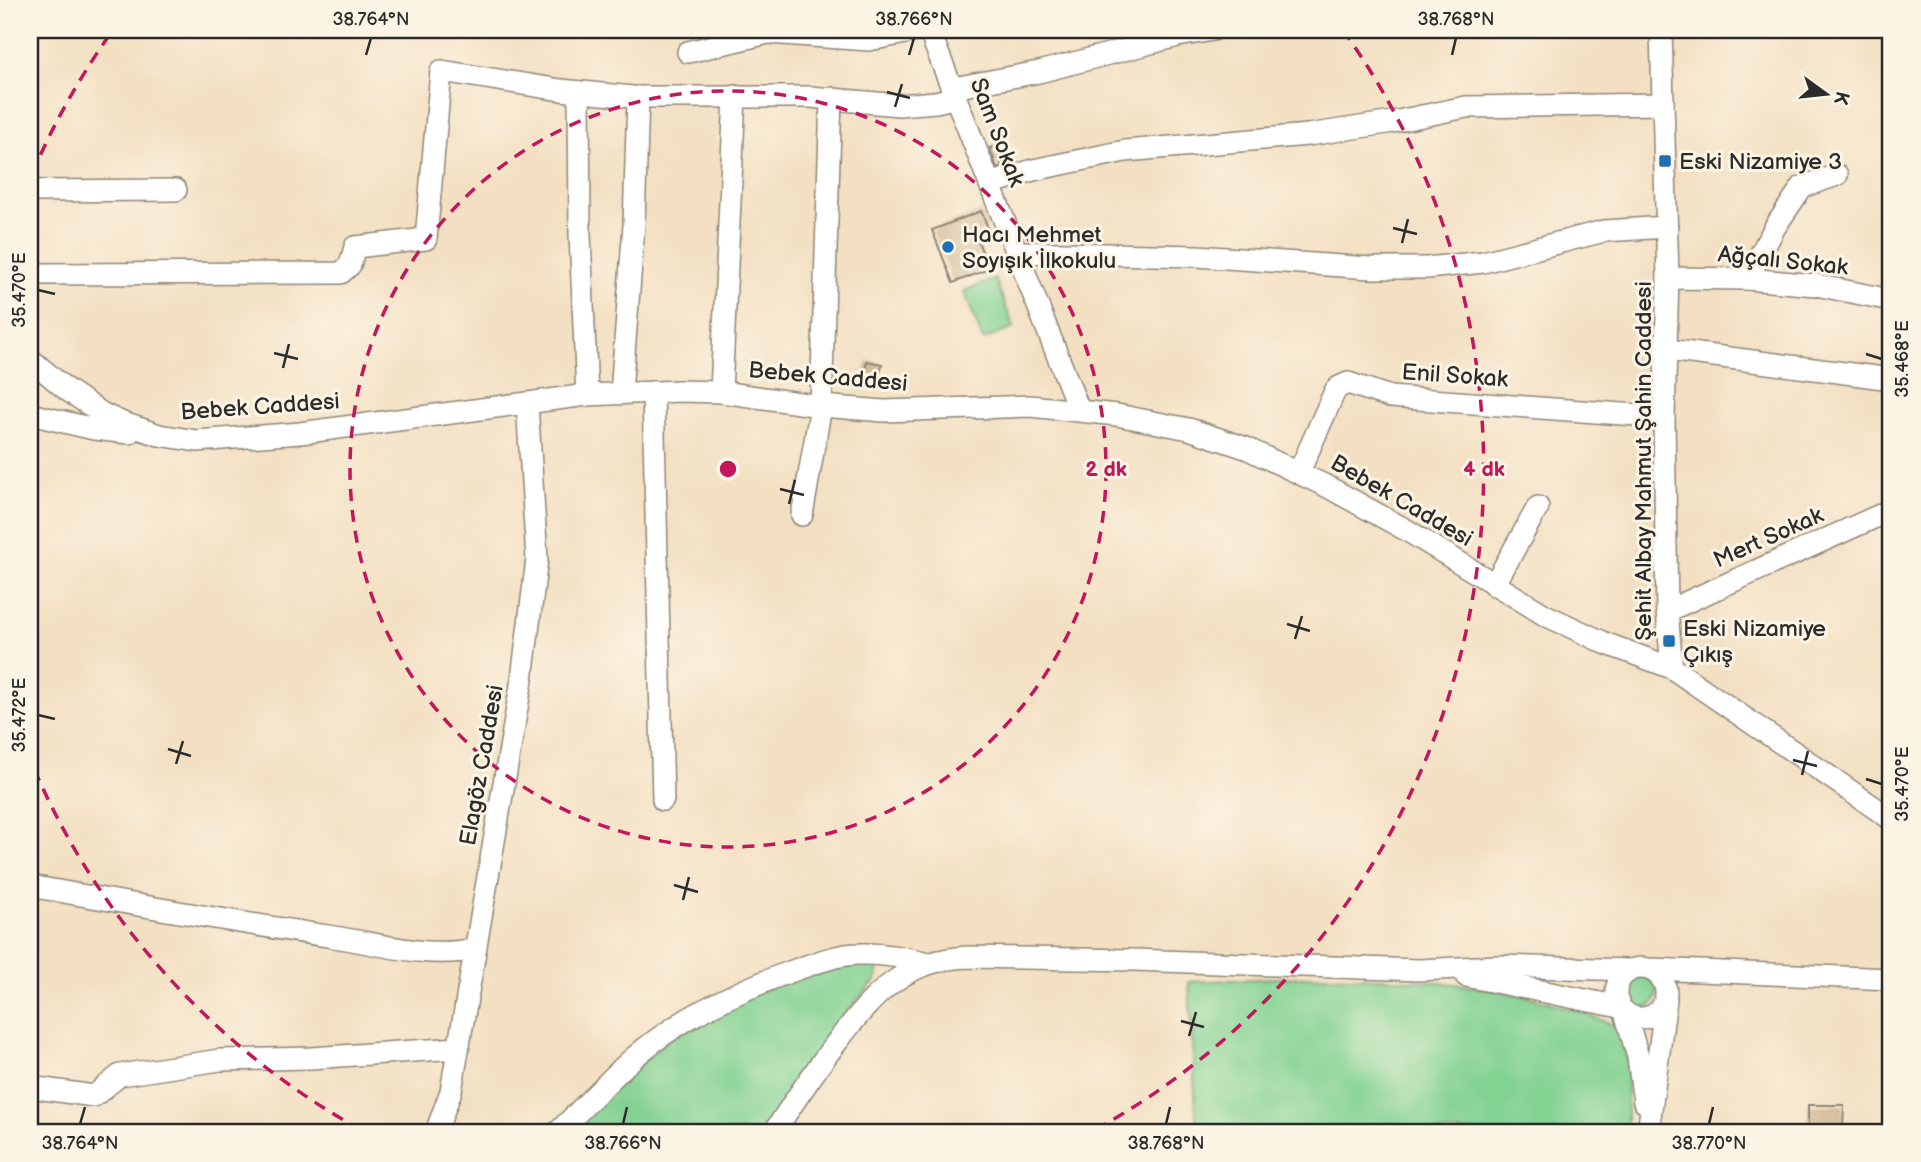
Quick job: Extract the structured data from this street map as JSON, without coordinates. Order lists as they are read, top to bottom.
{
  "streets": {
    "street": [
      "Sam Sokak",
      "Ağçalı Sokak",
      "Enil Sokak",
      "Bebek Caddesi",
      "Şehit Albay Mahmut Şahin Caddesi",
      "Mert Sokak",
      "Elagöz Caddesi"
    ]
  },
  "crossings": [
    ["Sam Sokak", "Bebek Caddesi"],
    ["Ağçalı Sokak", "Şehit Albay Mahmut Şahin Caddesi"],
    ["Enil Sokak", "Bebek Caddesi"],
    ["Enil Sokak", "Şehit Albay Mahmut Şahin Caddesi"],
    ["Bebek Caddesi", "Şehit Albay Mahmut Şahin Caddesi"],
    ["Bebek Caddesi", "Elagöz Caddesi"],
    ["Şehit Albay Mahmut Şahin Caddesi", "Mert Sokak"]
  ],
  "places": {
    "transit": ["Eski Nizamiye 3", "Eski Nizamiye Çıkış"],
    "other": ["Hacı Mehmet Soyışık İlkokulu"]
  },
  "north": "right",
  "coordinates": [
    "38.764°N",
    "38.766°N",
    "38.768°N",
    "35.470°E",
    "35.468°E",
    "35.472°E",
    "38.770°N"
  ],
  "rings": ["2 dk", "4 dk"]
}
